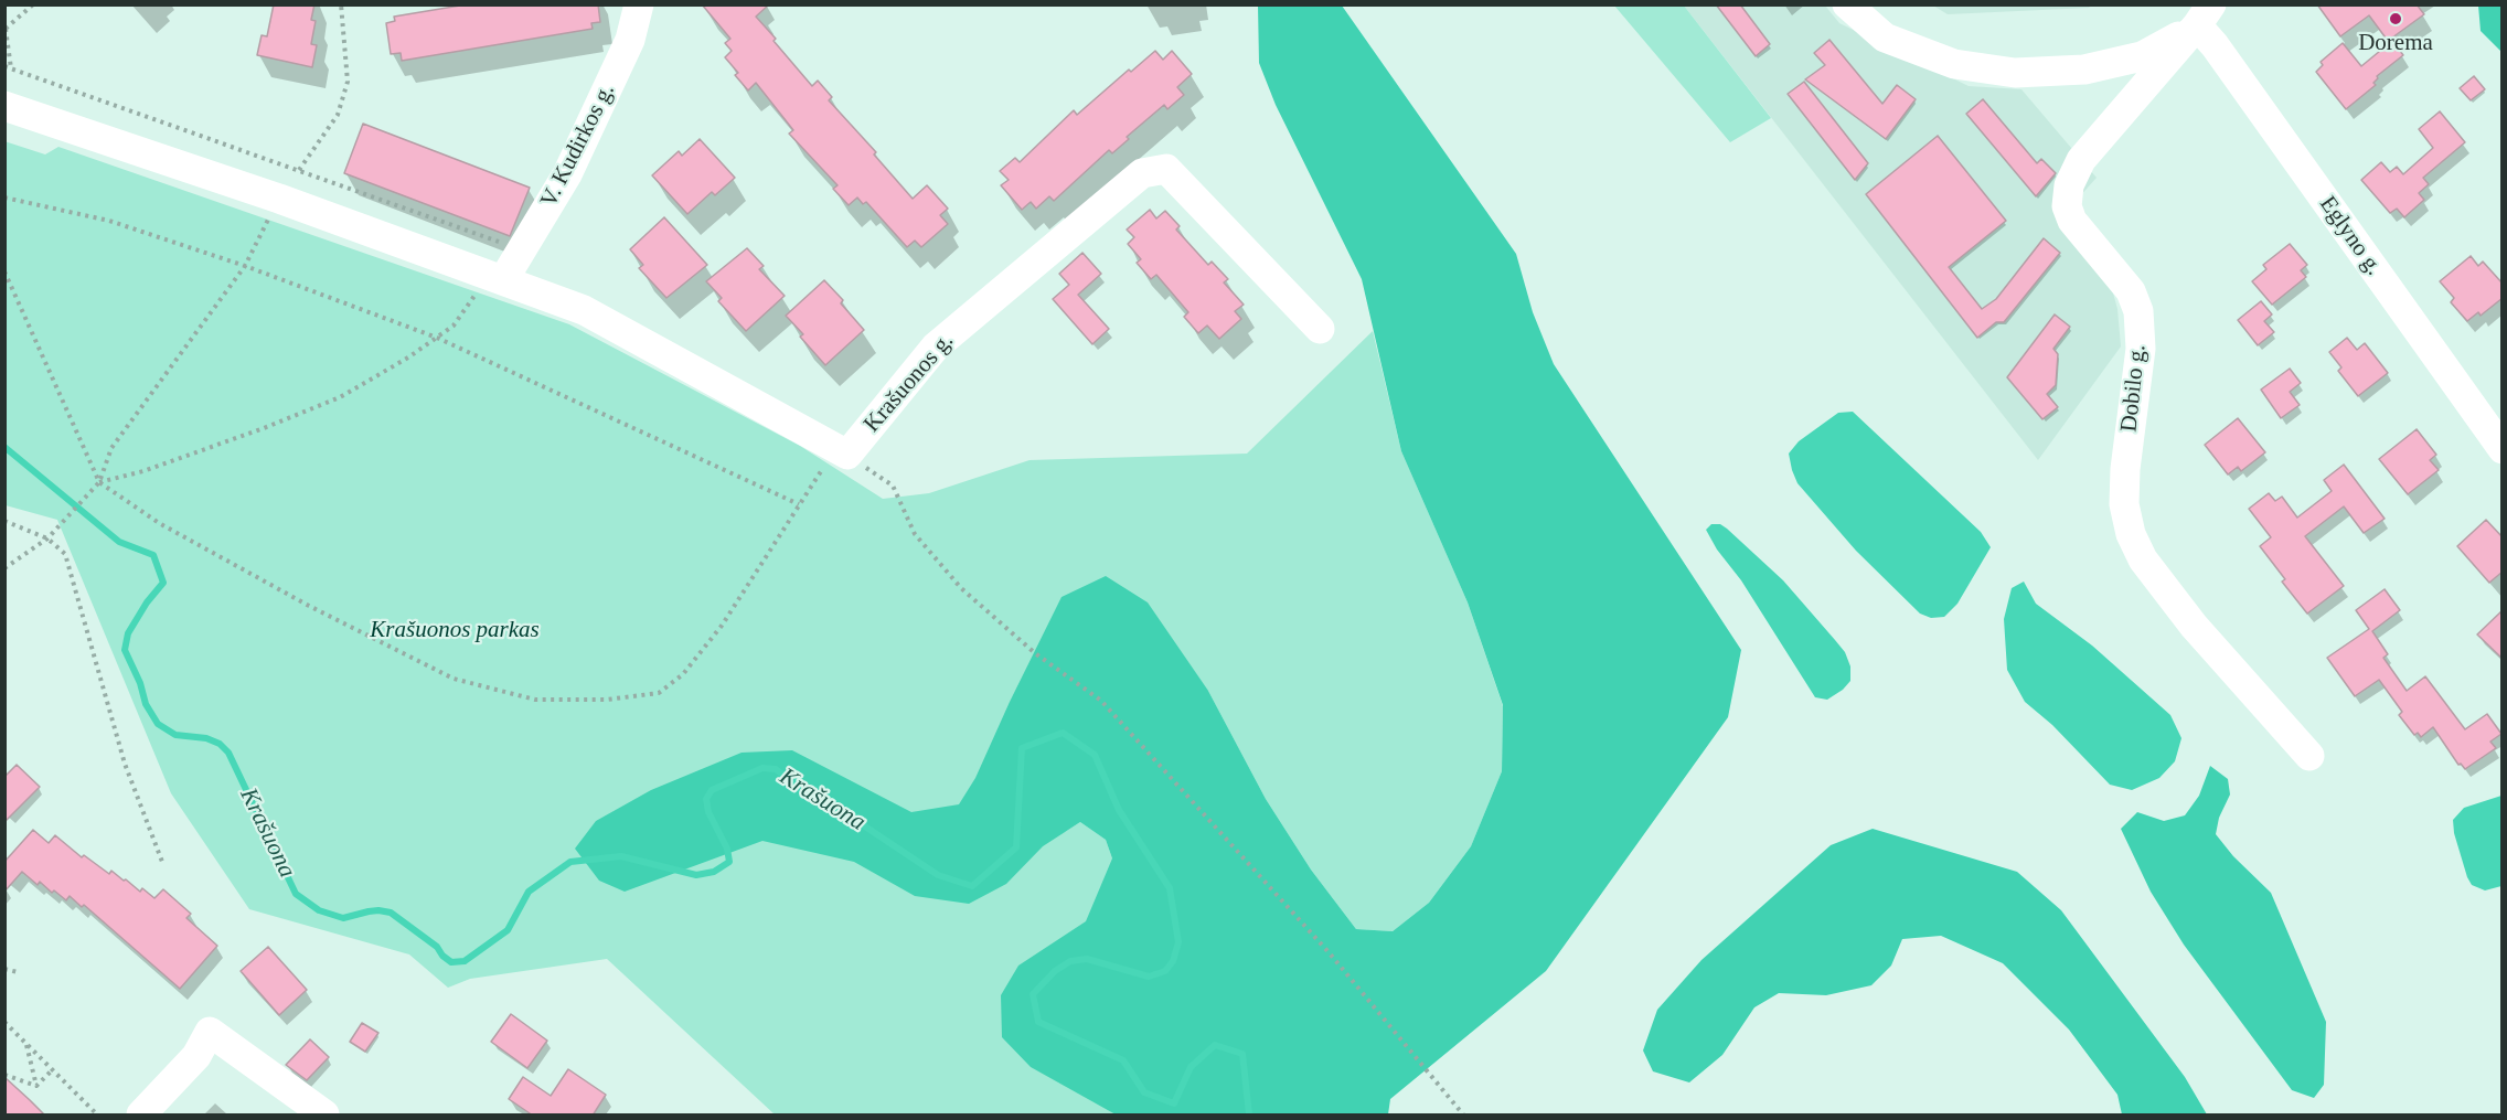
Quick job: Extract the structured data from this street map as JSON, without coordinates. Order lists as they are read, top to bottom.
{
  "streets": {
    "street": [
      "V. Kudirkos g.",
      "Eglyno g.",
      "Krašuonos g.",
      "Dobilo g."
    ]
  },
  "crossings": [
    ["Eglyno g.", "Dobilo g."]
  ],
  "water": ["Krašuona"],
  "parks": ["Krašuonos parkas"],
  "places": ["Dorema"]
}
